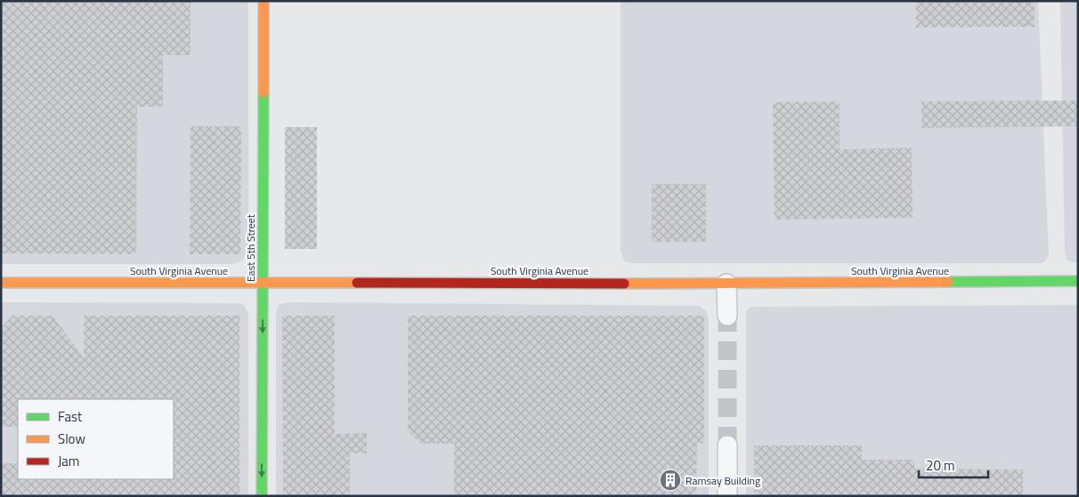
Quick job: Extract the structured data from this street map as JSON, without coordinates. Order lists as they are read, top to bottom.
{
  "streets": {
    "street": ["East 5th Street", "South Virginia Avenue"]
  },
  "crossings": [
    ["East 5th Street", "South Virginia Avenue"]
  ],
  "one_way": ["East 5th Street"],
  "places": {
    "building": ["Ramsay Building"]
  },
  "legend": ["Fast", "Slow", "Jam"],
  "scale_bar": "20 m"
}
